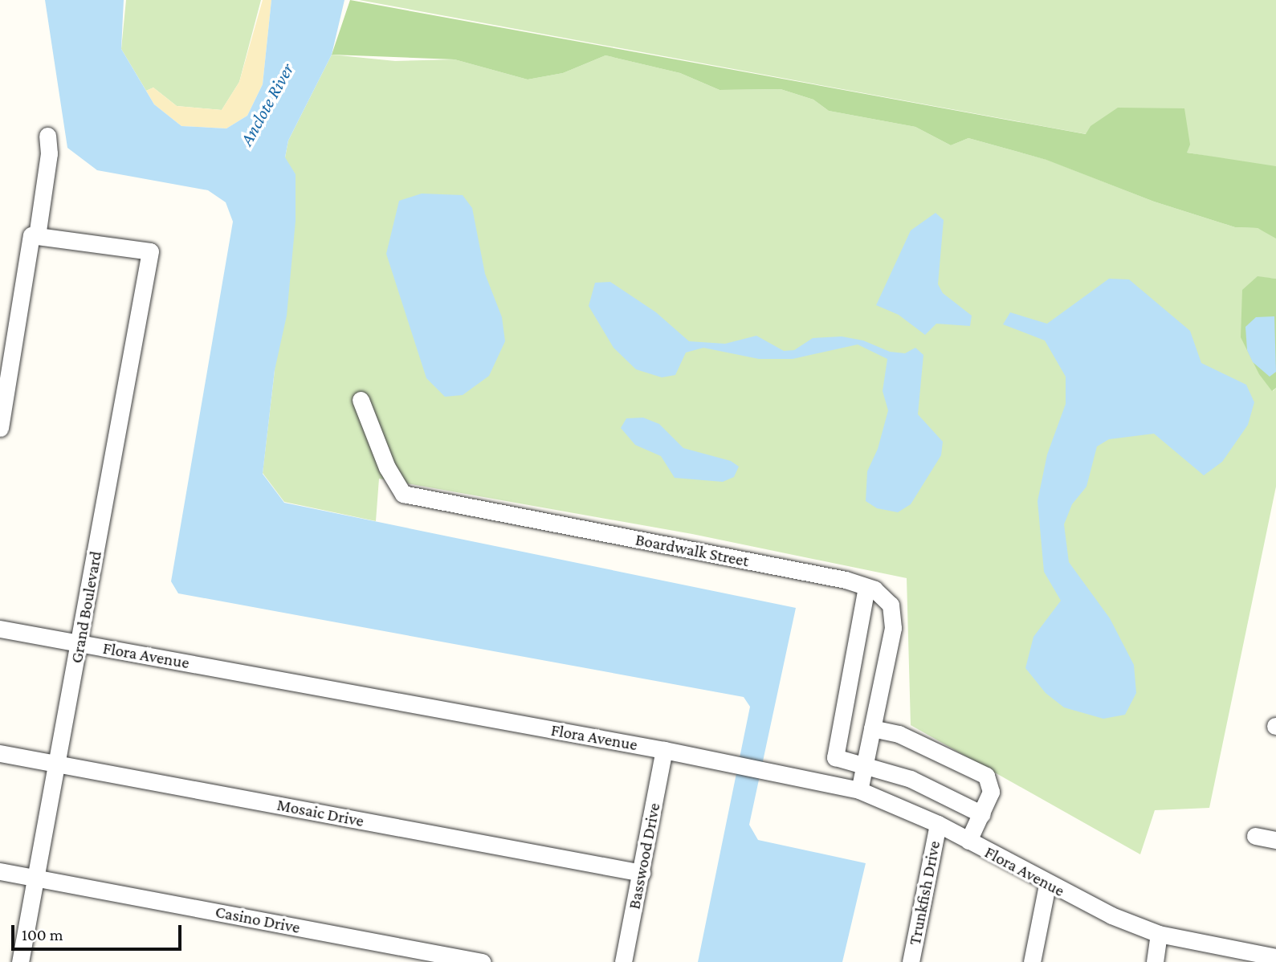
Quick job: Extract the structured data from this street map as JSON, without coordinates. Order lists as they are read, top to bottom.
{
  "streets": {
    "street": [
      "Boardwalk Street",
      "Grand Boulevard",
      "Flora Avenue",
      "Mosaic Drive",
      "Basswood Drive",
      "Trunkfish Drive",
      "Casino Drive"
    ]
  },
  "crossings": [
    ["Boardwalk Street", "Flora Avenue"],
    ["Grand Boulevard", "Flora Avenue"],
    ["Grand Boulevard", "Mosaic Drive"],
    ["Grand Boulevard", "Casino Drive"],
    ["Flora Avenue", "Basswood Drive"],
    ["Flora Avenue", "Trunkfish Drive"],
    ["Mosaic Drive", "Basswood Drive"]
  ],
  "water": ["Anclote River"],
  "scale_bar": "100 m"
}
